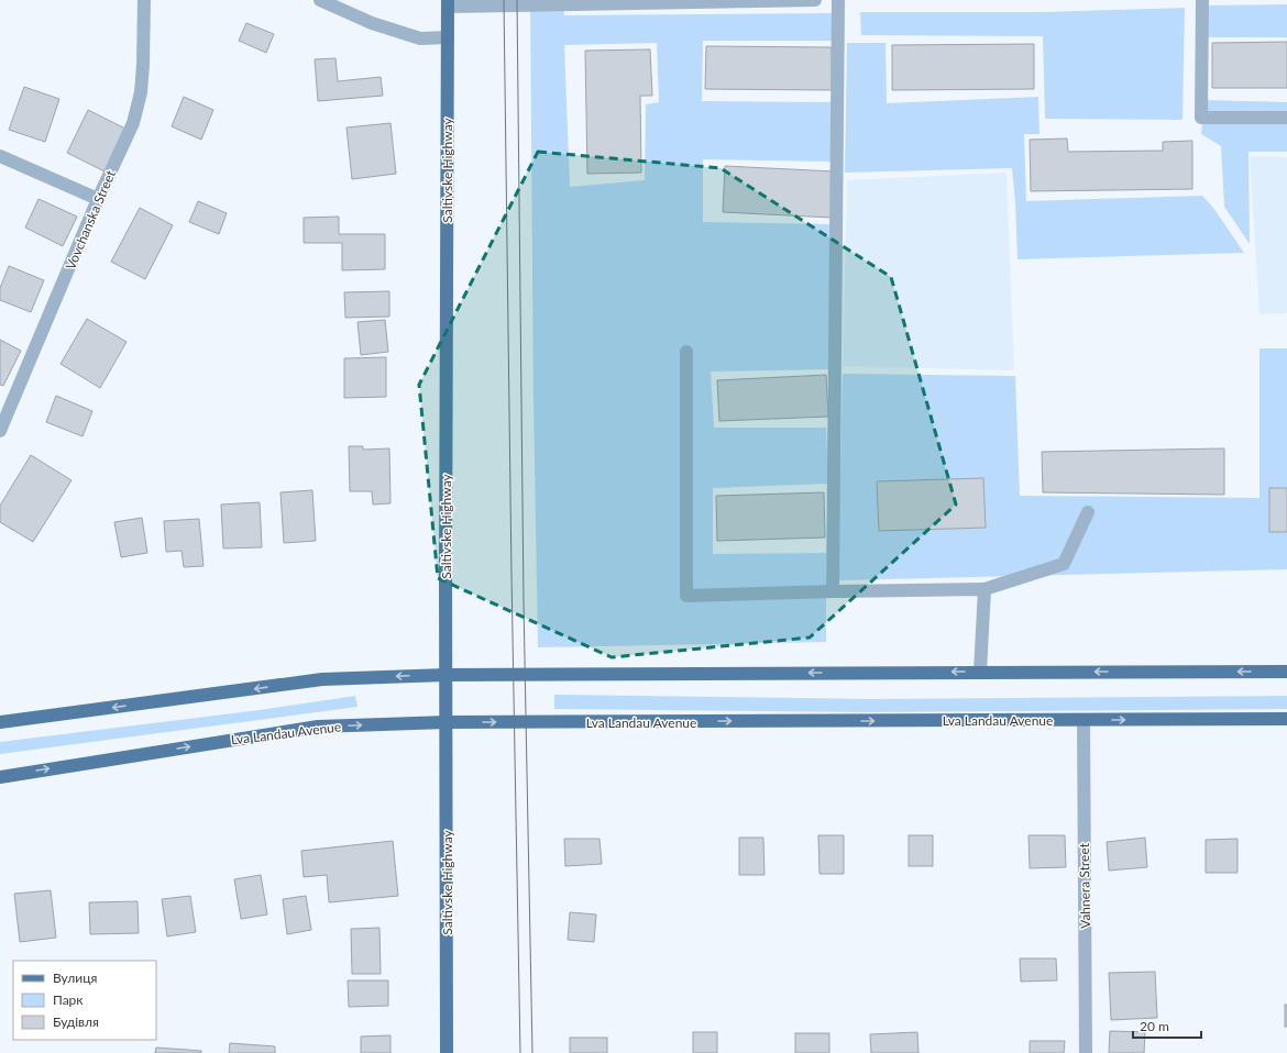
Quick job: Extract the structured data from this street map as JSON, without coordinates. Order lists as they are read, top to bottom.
{
  "streets": {
    "main road": ["Saltivske Highway", "Lva Landau Avenue"],
    "street": ["Vovchanska Street", "Vahnera Street"]
  },
  "crossings": [
    ["Saltivske Highway", "Lva Landau Avenue"],
    ["Lva Landau Avenue", "Vahnera Street"]
  ],
  "legend": ["Вулиця", "Парк", "Будівля"],
  "scale_bar": "20 m"
}
